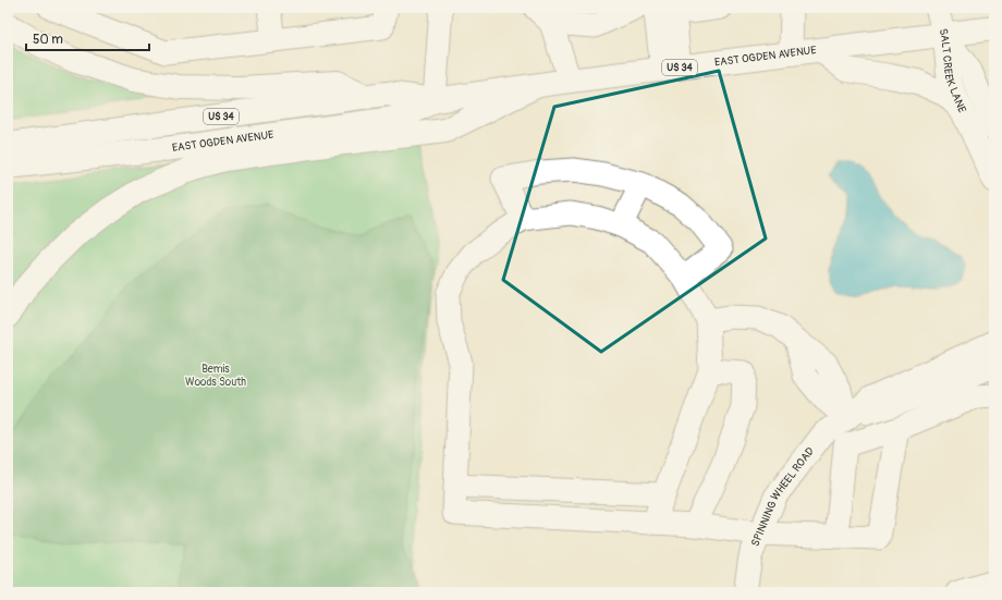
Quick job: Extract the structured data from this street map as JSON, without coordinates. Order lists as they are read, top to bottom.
{
  "streets": {
    "main road": ["EAST OGDEN AVENUE", "US 34"],
    "street": ["SALT CREEK LANE", "SPINNING WHEEL ROAD"]
  },
  "crossings": [
    ["EAST OGDEN AVENUE", "SALT CREEK LANE"]
  ],
  "parks": ["Bemis Woods South"],
  "scale_bar": "50 m"
}
